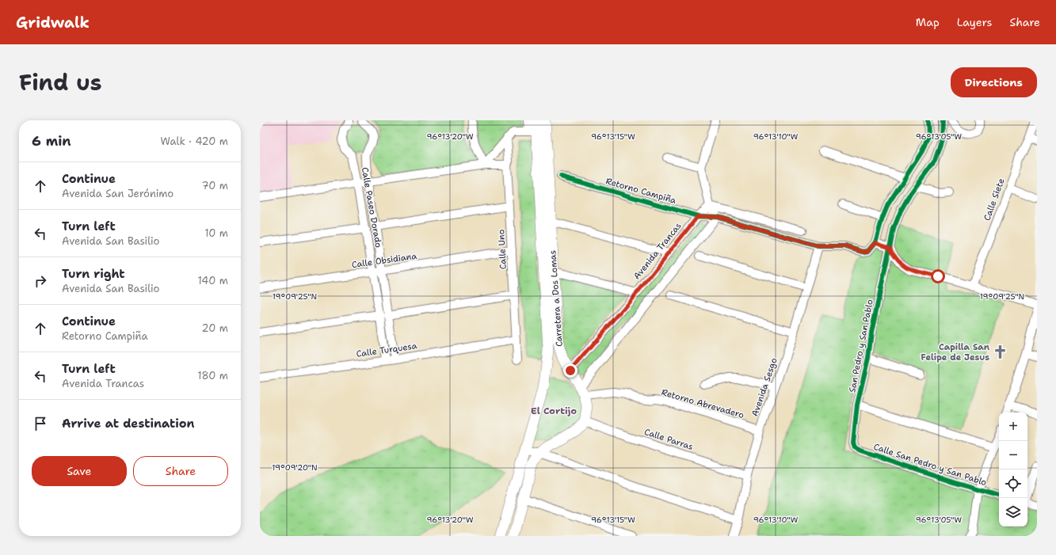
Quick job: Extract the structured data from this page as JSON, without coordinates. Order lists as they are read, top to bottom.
{
  "streets": {
    "main road": ["Carretera a Dos Lomas"],
    "street": [
      "Retorno Campiña",
      "Calle Siete",
      "Calle Paseo Dorado",
      "Calle Uno",
      "Avenida Trancas",
      "Calle Obsidiana",
      "San Pedro y San Pablo",
      "Calle Turquesa",
      "Avenida Sesgo",
      "Retorno Abrevadero",
      "Calle Parras",
      "Calle San Pedro y San Pablo"
    ]
  },
  "crossings": [
    ["Retorno Campiña", "Avenida Trancas"],
    ["Retorno Campiña", "Avenida Sesgo"],
    ["Calle Paseo Dorado", "Calle Obsidiana"],
    ["Calle Paseo Dorado", "Calle Turquesa"],
    ["Calle Uno", "Calle Obsidiana"],
    ["Calle Uno", "Calle Turquesa"],
    ["Avenida Trancas", "Carretera a Dos Lomas"],
    ["Carretera a Dos Lomas", "Retorno Abrevadero"],
    ["Carretera a Dos Lomas", "Calle Parras"],
    ["San Pedro y San Pablo", "Calle San Pedro y San Pablo"],
    ["Avenida Sesgo", "Retorno Abrevadero"],
    ["Avenida Sesgo", "Calle Parras"]
  ],
  "districts": ["El Cortijo"],
  "places": {
    "church": ["Capilla San Felipe de Jesus"]
  },
  "page": {
    "header": "Gridwalk",
    "nav": ["Map", "Layers", "Share"],
    "title": "Find us",
    "buttons": [
      "Directions",
      ["Save", "Share"]
    ],
    "heading": ["6 min", "Walk · 420 m"],
    "list": [
      ["Continue", "Avenida San Jerónimo", "70 m"],
      ["Turn left", "Avenida San Basilio", "10 m"],
      ["Turn right", "Avenida San Basilio", "140 m"],
      ["Continue", "Retorno Campiña", "20 m"],
      ["Turn left", "Avenida Trancas", "180 m"],
      "Arrive at destination"
    ],
    "map_buttons": ["+", "−"]
  },
  "coordinates": [
    "96°13'20\"W",
    "96°13'15\"W",
    "96°13'10\"W",
    "96°13'05\"W",
    "19°09'25\"N",
    "19°09'20\"N"
  ]
}
